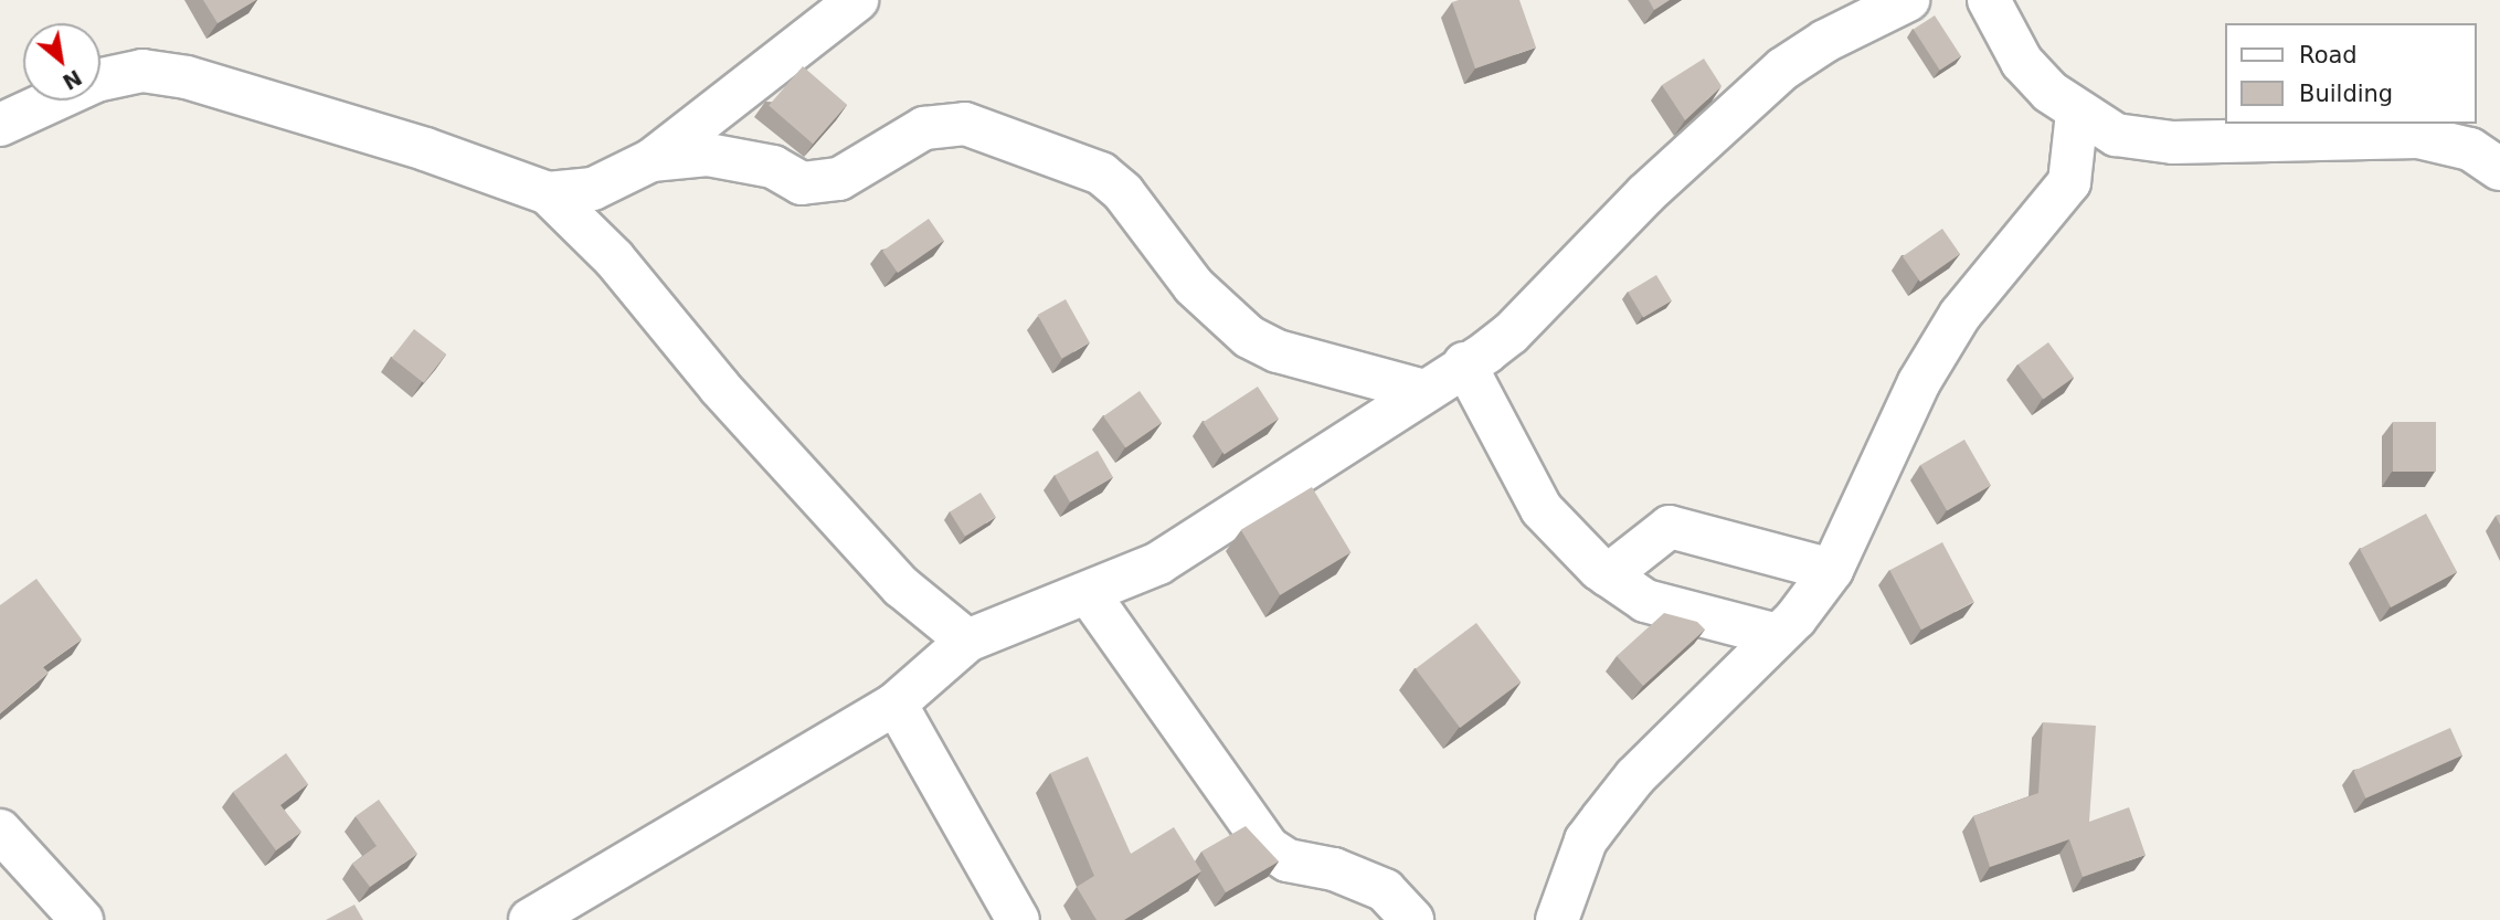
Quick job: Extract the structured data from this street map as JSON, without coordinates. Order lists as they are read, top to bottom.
{
  "legend": ["Road", "Building"],
  "north": "bottom right"
}
